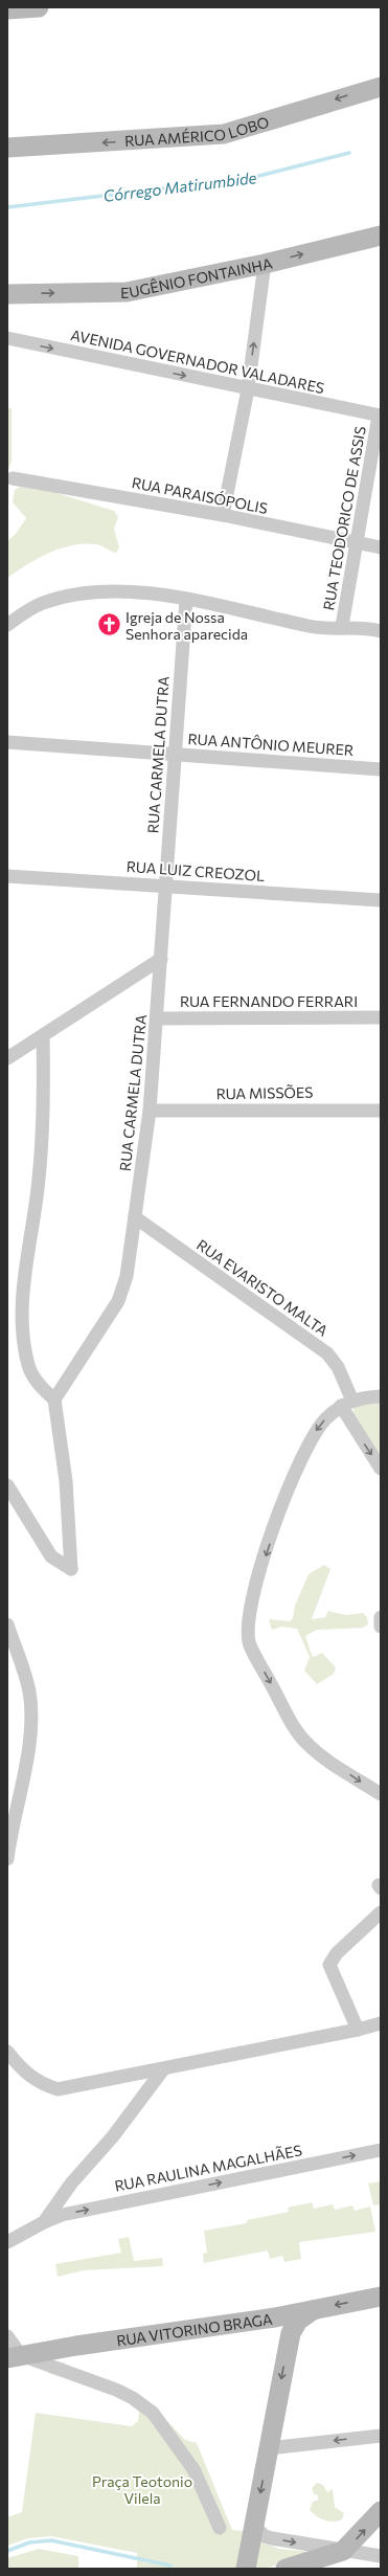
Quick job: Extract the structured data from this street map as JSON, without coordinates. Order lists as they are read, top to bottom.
{
  "streets": {
    "main road": ["RUA AMÉRICO LOBO", "EUGÊNIO FONTAINHA", "RUA VITORINO BRAGA"],
    "street": [
      "AVENIDA GOVERNADOR VALADARES",
      "RUA PARAISÓPOLIS",
      "RUA TEODORICO DE ASSIS",
      "RUA ANTÔNIO MEURER",
      "RUA CARMELA DUTRA",
      "RUA LUIZ CREOZOL",
      "RUA FERNANDO FERRARI",
      "RUA MISSÕES",
      "RUA EVARISTO MALTA",
      "RUA RAULINA MAGALHÃES"
    ]
  },
  "crossings": [
    ["AVENIDA GOVERNADOR VALADARES", "RUA TEODORICO DE ASSIS"],
    ["RUA PARAISÓPOLIS", "RUA TEODORICO DE ASSIS"],
    ["RUA ANTÔNIO MEURER", "RUA CARMELA DUTRA"],
    ["RUA CARMELA DUTRA", "RUA LUIZ CREOZOL"],
    ["RUA CARMELA DUTRA", "RUA FERNANDO FERRARI"],
    ["RUA CARMELA DUTRA", "RUA MISSÕES"],
    ["RUA CARMELA DUTRA", "RUA EVARISTO MALTA"]
  ],
  "one_way": ["RUA AMÉRICO LOBO", "EUGÊNIO FONTAINHA", "AVENIDA GOVERNADOR VALADARES"],
  "water": ["Córrego Matirumbide"],
  "parks": ["Praça Teotonio Vilela"],
  "places": {
    "church": ["Igreja de Nossa Senhora aparecida"]
  }
}
